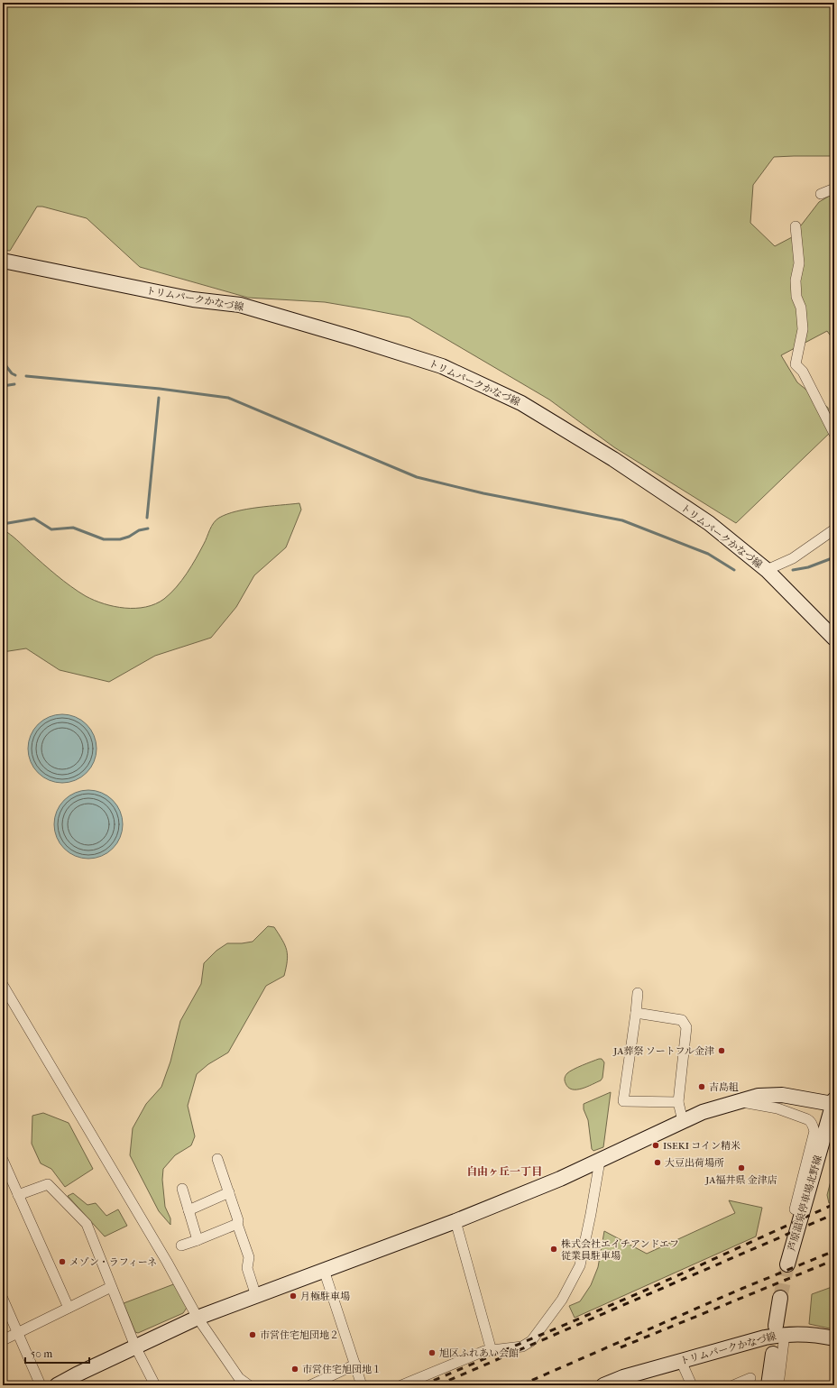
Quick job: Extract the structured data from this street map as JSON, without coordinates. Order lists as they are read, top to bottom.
{
  "streets": {
    "main road": ["トリムパークかなづ線", "芦原温泉停車場北野線"]
  },
  "districts": ["自由ヶ丘一丁目"],
  "places": [
    "JA葬祭 ソートフル金津",
    "吉島組",
    "ISEKI コイン精米",
    "大豆出荷場所",
    "JA福井県 金津店",
    "株式会社エイチアンドエフ 従業員駐車場",
    "メゾン・ラフィーネ",
    "月極駐車場",
    "市営住宅旭団地２",
    "旭区ふれあい会館",
    "市営住宅旭団地１"
  ],
  "scale_bar": "50 m"
}
